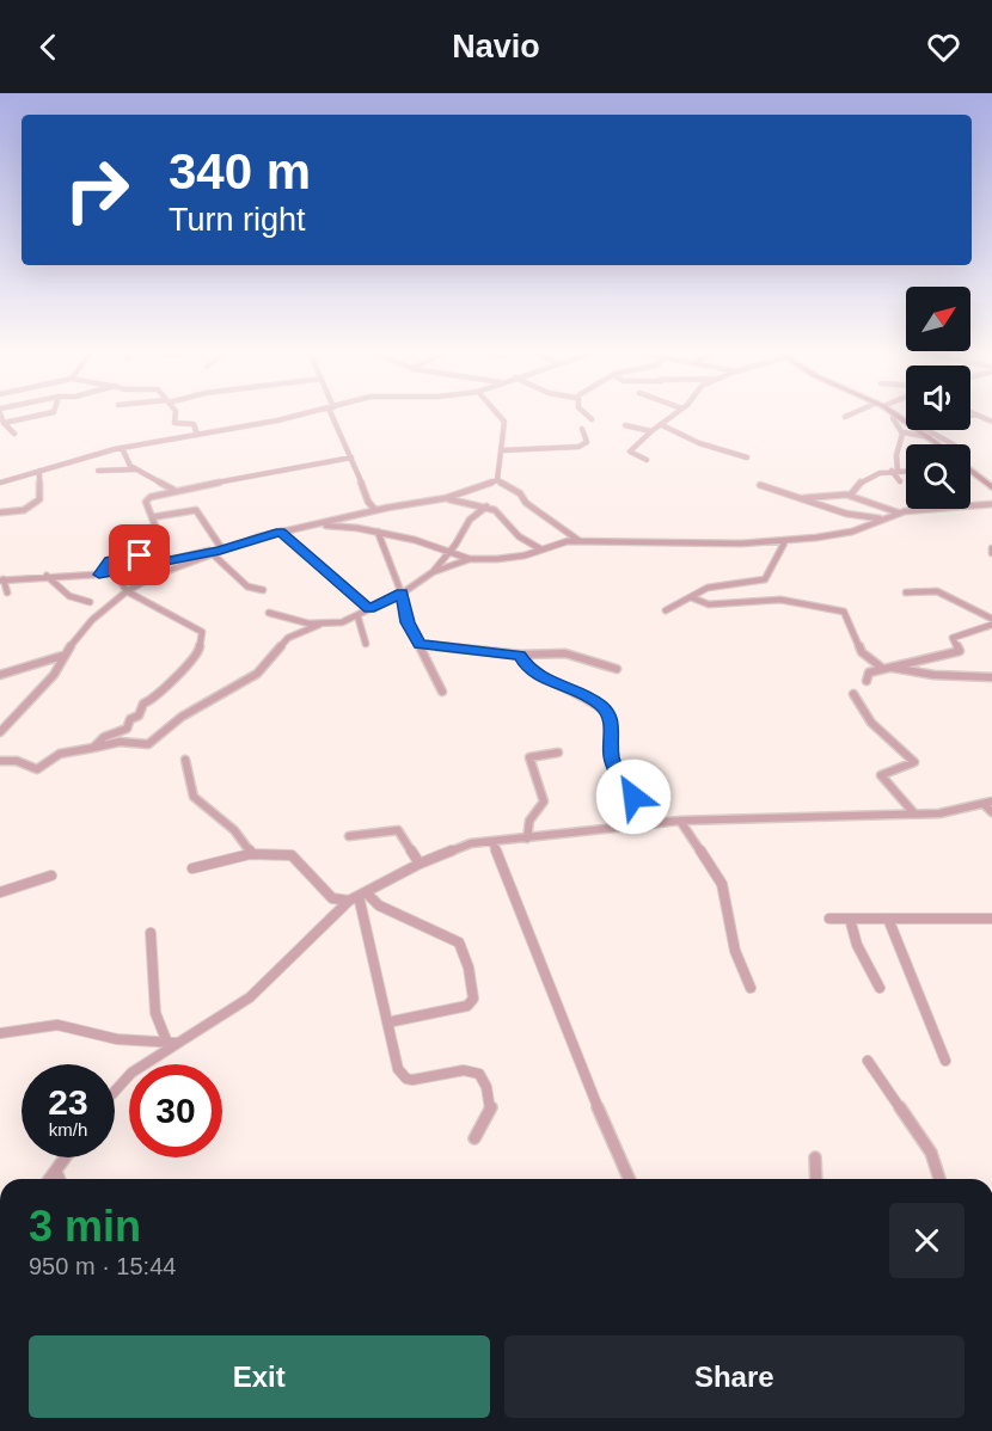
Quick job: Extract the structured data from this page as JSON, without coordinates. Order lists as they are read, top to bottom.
{
  "north": "top right",
  "page": {
    "header": "Navio",
    "turn": ["340 m", "Turn right"],
    "speed": "23 km/h",
    "limit": "30",
    "heading": ["3 min", "950 m · 15:44"],
    "buttons": ["Exit", "Share"]
  }
}
